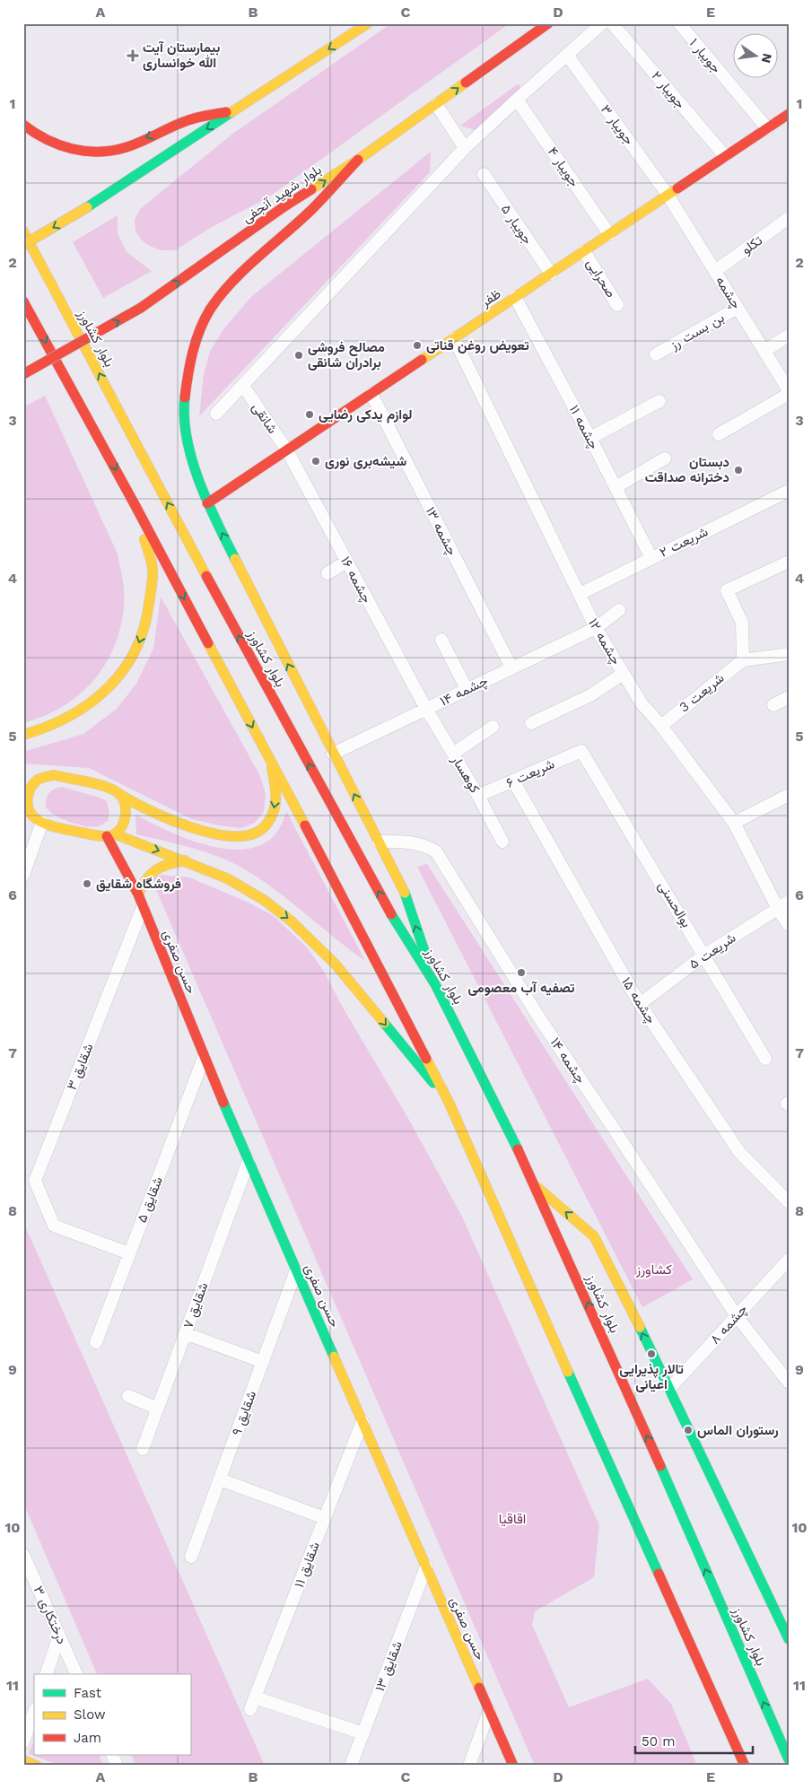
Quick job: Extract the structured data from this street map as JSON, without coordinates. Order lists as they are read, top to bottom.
{
  "streets": {
    "main road": [
      "بلوار شهید آنجفی",
      "ظفر",
      "بلوار کشاورز",
      "حسن صفری"
    ],
    "street": [
      "جویبار ۱",
      "جویبار ۲",
      "جویبار ۳",
      "جویبار ۴",
      "جویبار ۵",
      "تکلو",
      "صحرایی",
      "چشمه",
      "بن بست رز",
      "شانقی",
      "چشمه ۱۱",
      "چشمه ۱۳",
      "شریعت ۲",
      "چشمه ۱۶",
      "چشمه ۱۲",
      "چشمه ۱۴",
      "شریعت 3",
      "شریعت ۶",
      "کوهسار",
      "بوالحسنی",
      "شریعت ۵",
      "چشمه ۱۵",
      "شقایق ۳",
      "شقایق ۵",
      "شقایق ۷",
      "چشمه ۸",
      "شقایق ۹",
      "شقایق ۱۱",
      "درختکاری ۳",
      "شقایق ۱۳"
    ]
  },
  "crossings": [
    ["جویبار ۱", "ظفر"],
    ["جویبار ۲", "ظفر"],
    ["جویبار ۳", "چشمه"],
    ["جویبار ۳", "ظفر"],
    ["جویبار ۴", "ظفر"],
    ["جویبار ۵", "ظفر"],
    ["تکلو", "چشمه"],
    ["صحرایی", "ظفر"],
    ["چشمه", "ظفر"],
    ["چشمه", "بن بست رز"],
    ["ظفر", "شانقی"],
    ["ظفر", "چشمه ۱۱"],
    ["ظفر", "چشمه ۱۳"],
    ["ظفر", "چشمه ۱۶"],
    ["ظفر", "چشمه ۱۲"],
    ["شانقی", "چشمه ۱۶"],
    ["چشمه ۱۱", "شریعت ۲"],
    ["چشمه ۱۳", "چشمه ۱۴"],
    ["شریعت ۲", "چشمه ۱۲"],
    ["چشمه ۱۶", "چشمه ۱۴"],
    ["چشمه ۱۶", "کوهسار"],
    ["چشمه ۱۲", "چشمه ۱۴"],
    ["چشمه ۱۲", "شریعت 3"],
    ["چشمه ۱۲", "شریعت ۵"],
    ["چشمه ۱۴", "کوهسار"],
    ["چشمه ۱۴", "چشمه ۸"],
    ["شریعت ۶", "کوهسار"],
    ["شریعت ۶", "بوالحسنی"],
    ["شریعت ۶", "چشمه ۱۵"],
    ["بوالحسنی", "شریعت ۵"],
    ["شریعت ۵", "چشمه ۱۵"],
    ["حسن صفری", "شقایق ۳"],
    ["حسن صفری", "شقایق ۵"],
    ["حسن صفری", "شقایق ۷"],
    ["حسن صفری", "شقایق ۹"],
    ["حسن صفری", "شقایق ۱۱"],
    ["حسن صفری", "شقایق ۱۳"],
    ["شقایق ۳", "شقایق ۵"],
    ["شقایق ۱۱", "شقایق ۱۳"]
  ],
  "one_way": ["بلوار شهید آنجفی"],
  "parks": ["کشاورز", "اقاقیا"],
  "places": {
    "health": ["بیمارستان آیت الله خوانساری"],
    "other": [
      "تعویض روغن قناتی",
      "مصالح فروشی برادران شانقی",
      "لوازم یدکی رضایی",
      "شیشه‌بری نوری",
      "دبستان دخترانه صداقت",
      "فروشگاه شقایق",
      "تصفیه آب معصومی",
      "تالار پذیرایی اعیانی",
      "رستوران الماس"
    ]
  },
  "legend": ["Fast", "Slow", "Jam"],
  "scale_bar": "50 m",
  "north": "right",
  "grid": {
    "columns": [
      "A",
      "B",
      "C",
      "D",
      "E"
    ],
    "rows": [
      "1",
      "2",
      "3",
      "4",
      "5",
      "6",
      "7",
      "8",
      "9",
      "10",
      "11"
    ]
  }
}
